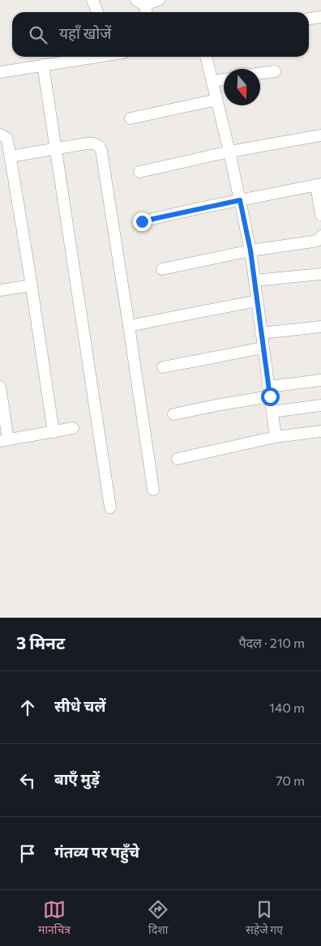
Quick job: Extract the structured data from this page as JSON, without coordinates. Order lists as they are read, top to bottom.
{
  "north": "bottom",
  "page": {
    "search": "यहाँ खोजें",
    "heading": ["3 मिनट", "पैदल · 210 m"],
    "list": [
      ["सीधे चलें", "140 m"],
      ["बाएँ मुड़ें", "70 m"],
      "गंतव्य पर पहुँचे"
    ],
    "nav": ["मानचित्र", "दिशा", "सहेजे गए"]
  }
}
